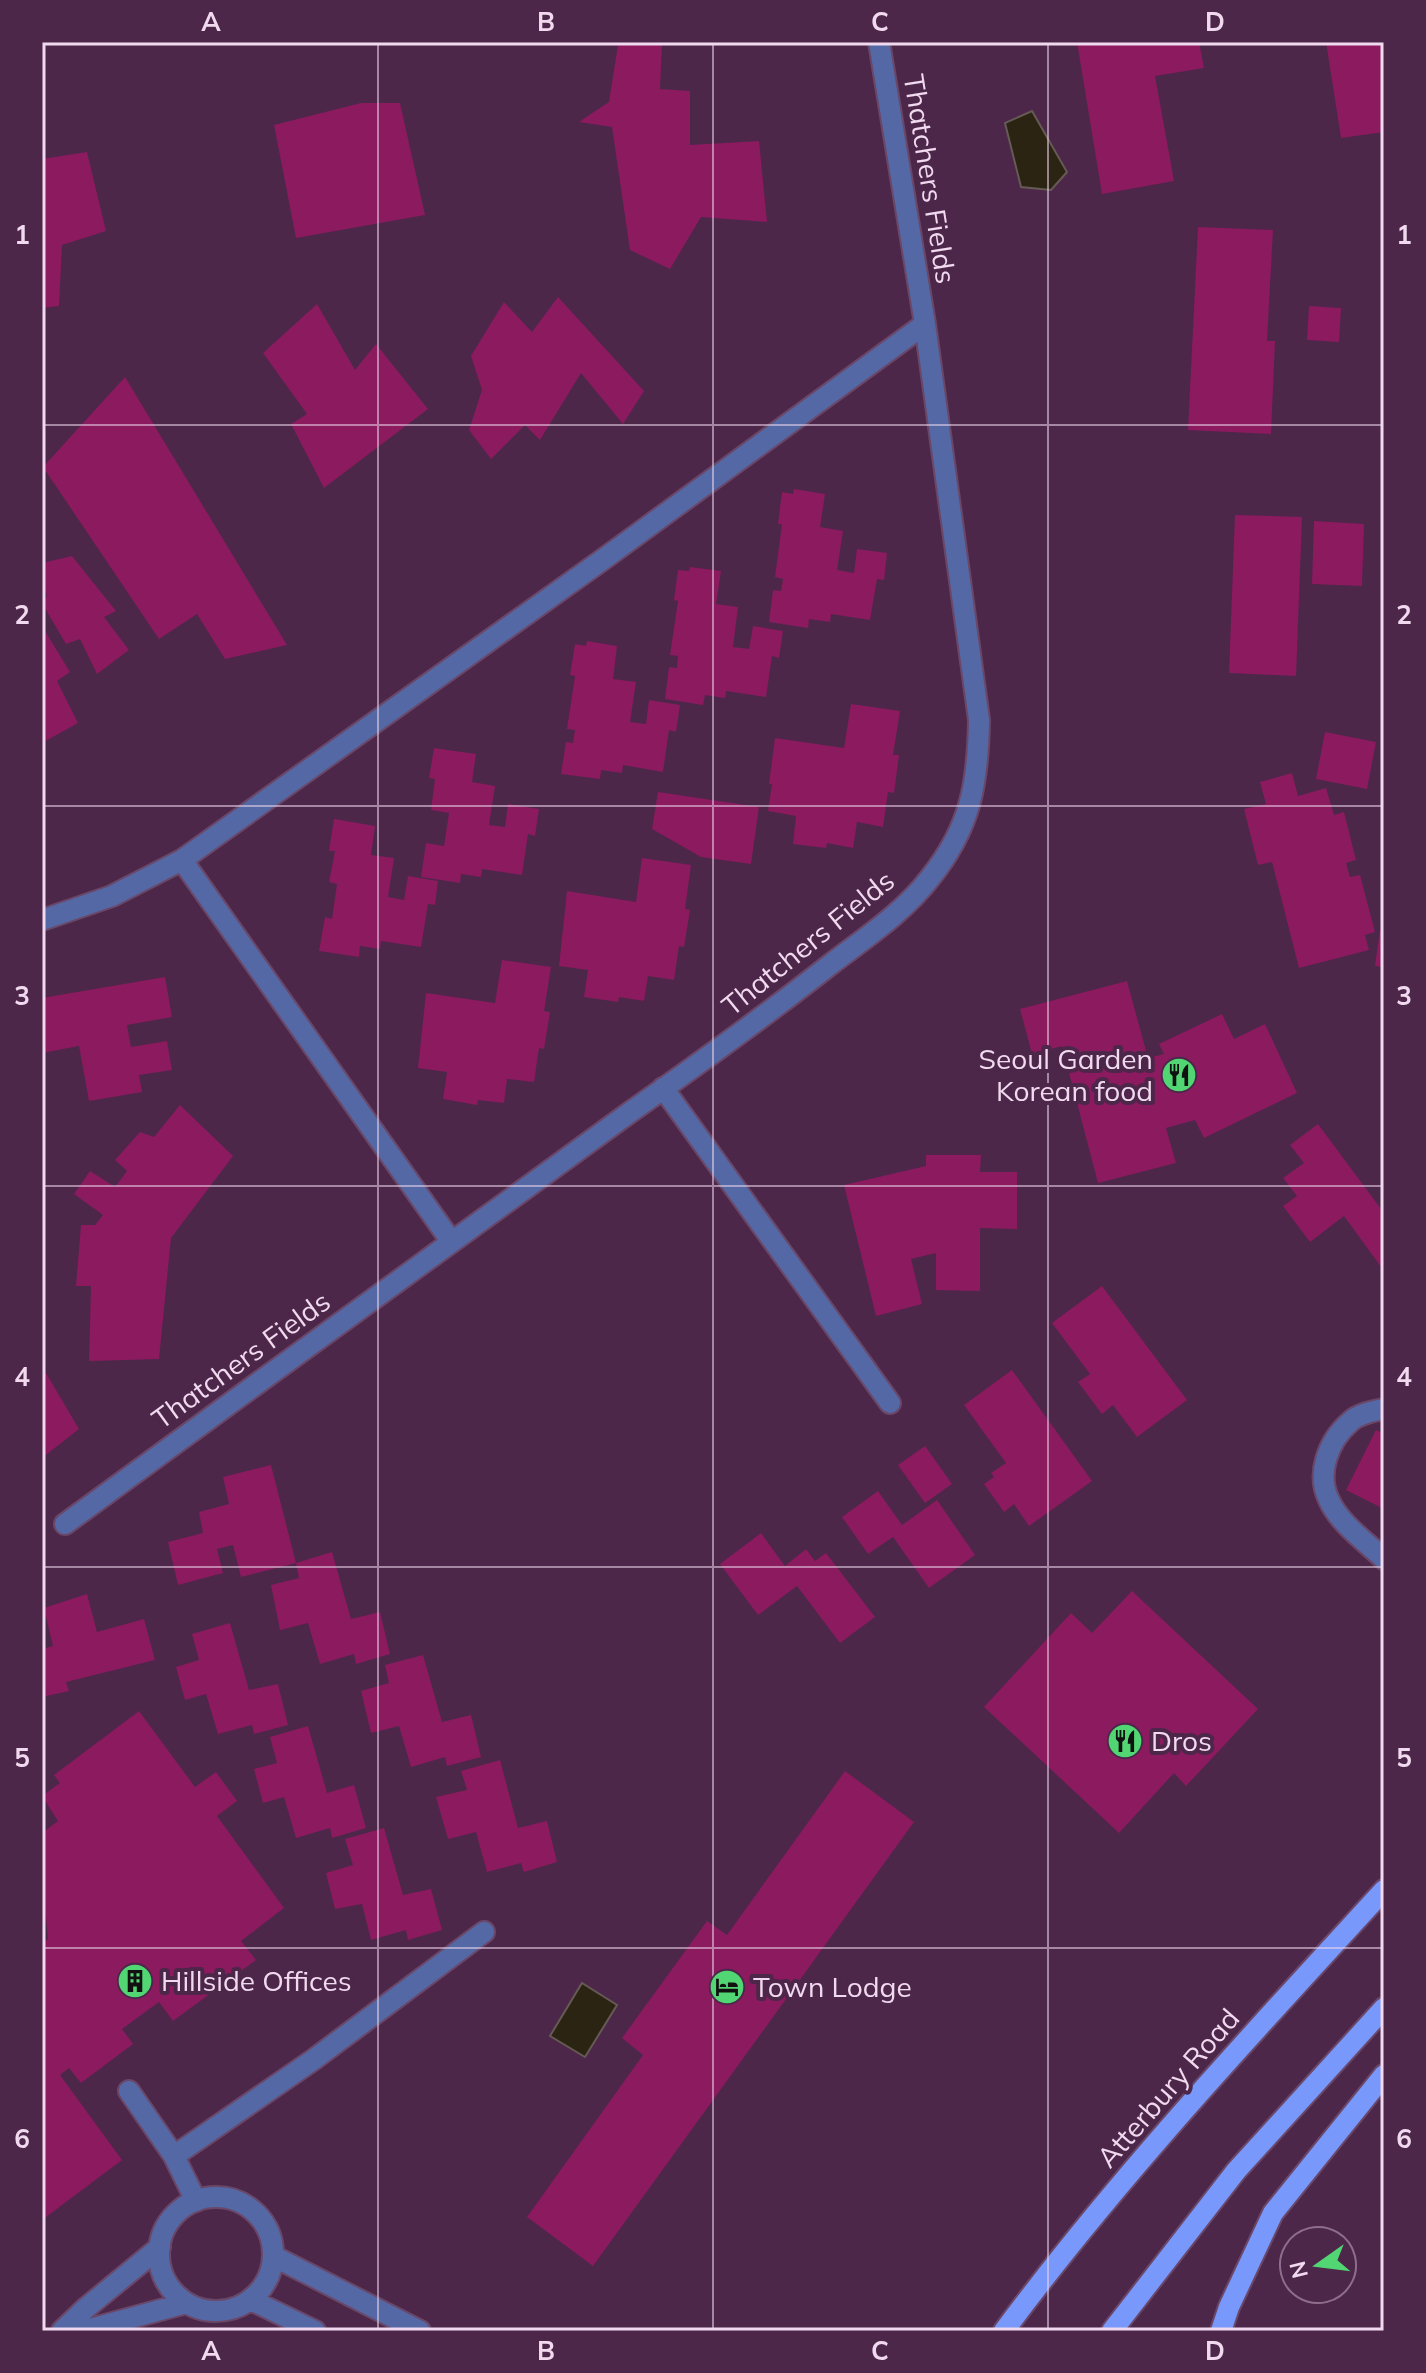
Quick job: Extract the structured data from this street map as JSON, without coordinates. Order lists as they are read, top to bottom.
{
  "streets": {
    "main road": ["Atterbury Road"],
    "street": ["Thatchers Fields"]
  },
  "places": {
    "restaurant": ["Seoul Garden Korean food", "Dros"],
    "building": ["Hillside Offices"],
    "hotel": ["Town Lodge"]
  },
  "north": "left",
  "grid": {
    "columns": [
      "A",
      "B",
      "C",
      "D"
    ],
    "rows": [
      "1",
      "2",
      "3",
      "4",
      "5",
      "6"
    ]
  }
}
